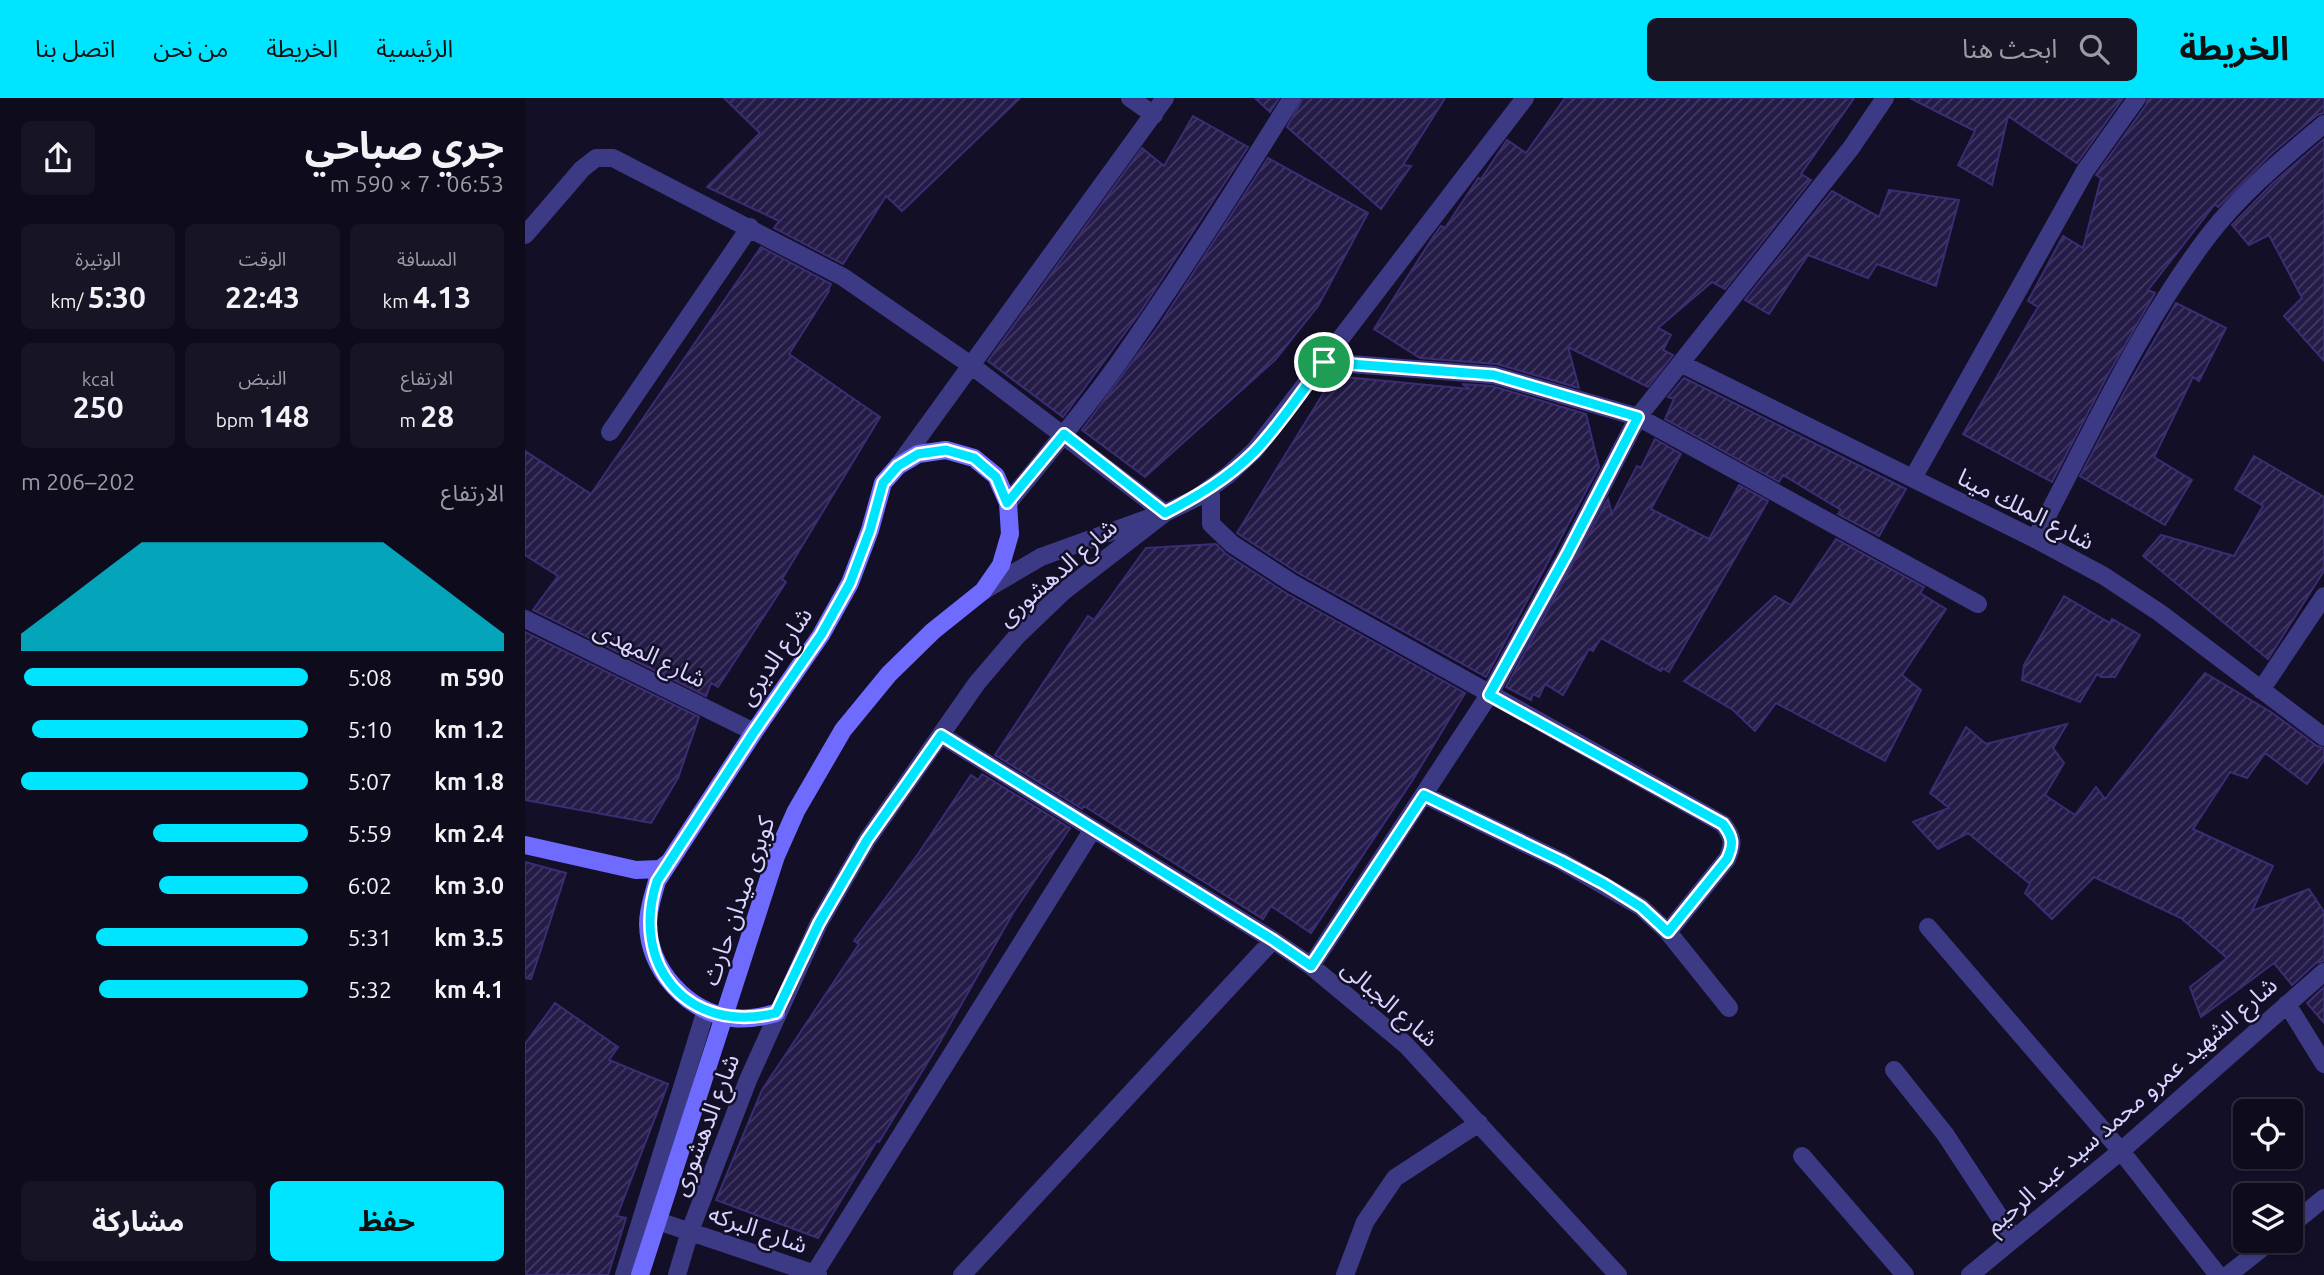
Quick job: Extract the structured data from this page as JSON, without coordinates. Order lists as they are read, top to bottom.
{
  "streets": {
    "main road": ["شارع الديرى", "كوبرى ميدان حارث"],
    "street": [
      "شارع الملك مينا",
      "شارع الدهشورى",
      "شارع المهدى",
      "شارع الجبالى",
      "شارع الشهيد عمرو محمد سيد عبد الرحيم",
      "شارع البركه"
    ]
  },
  "crossings": [
    ["شارع الدهشورى", "كوبرى ميدان حارث"],
    ["شارع الدهشورى", "شارع الجبالى"],
    ["شارع الدهشورى", "شارع البركه"],
    ["شارع المهدى", "شارع الديرى"]
  ],
  "page": {
    "header": "الخريطة",
    "search": "ابحث هنا",
    "nav": [
      "الرئيسية",
      "الخريطة",
      "من نحن",
      "اتصل بنا"
    ],
    "heading": ["جري صباحي", "06:53 · 7 × 590 m"],
    "stats": [
      ["المسافة", "4.13 km"],
      ["الوقت", "22:43"],
      ["الوتيرة", "5:30 /km"],
      ["الارتفاع", "28 m"],
      ["النبض", "148 bpm"],
      ["kcal", "250"]
    ],
    "chart": ["الارتفاع", "202–206 m"],
    "list": [
      {
        "name": "590 m",
        "note": "5:08"
      },
      {
        "name": "1.2 km",
        "note": "5:10"
      },
      {
        "name": "1.8 km",
        "note": "5:07"
      },
      {
        "name": "2.4 km",
        "note": "5:59"
      },
      {
        "name": "3.0 km",
        "note": "6:02"
      },
      {
        "name": "3.5 km",
        "note": "5:31"
      },
      {
        "name": "4.1 km",
        "note": "5:32"
      }
    ],
    "buttons": ["حفظ", "مشاركة"]
  }
}
